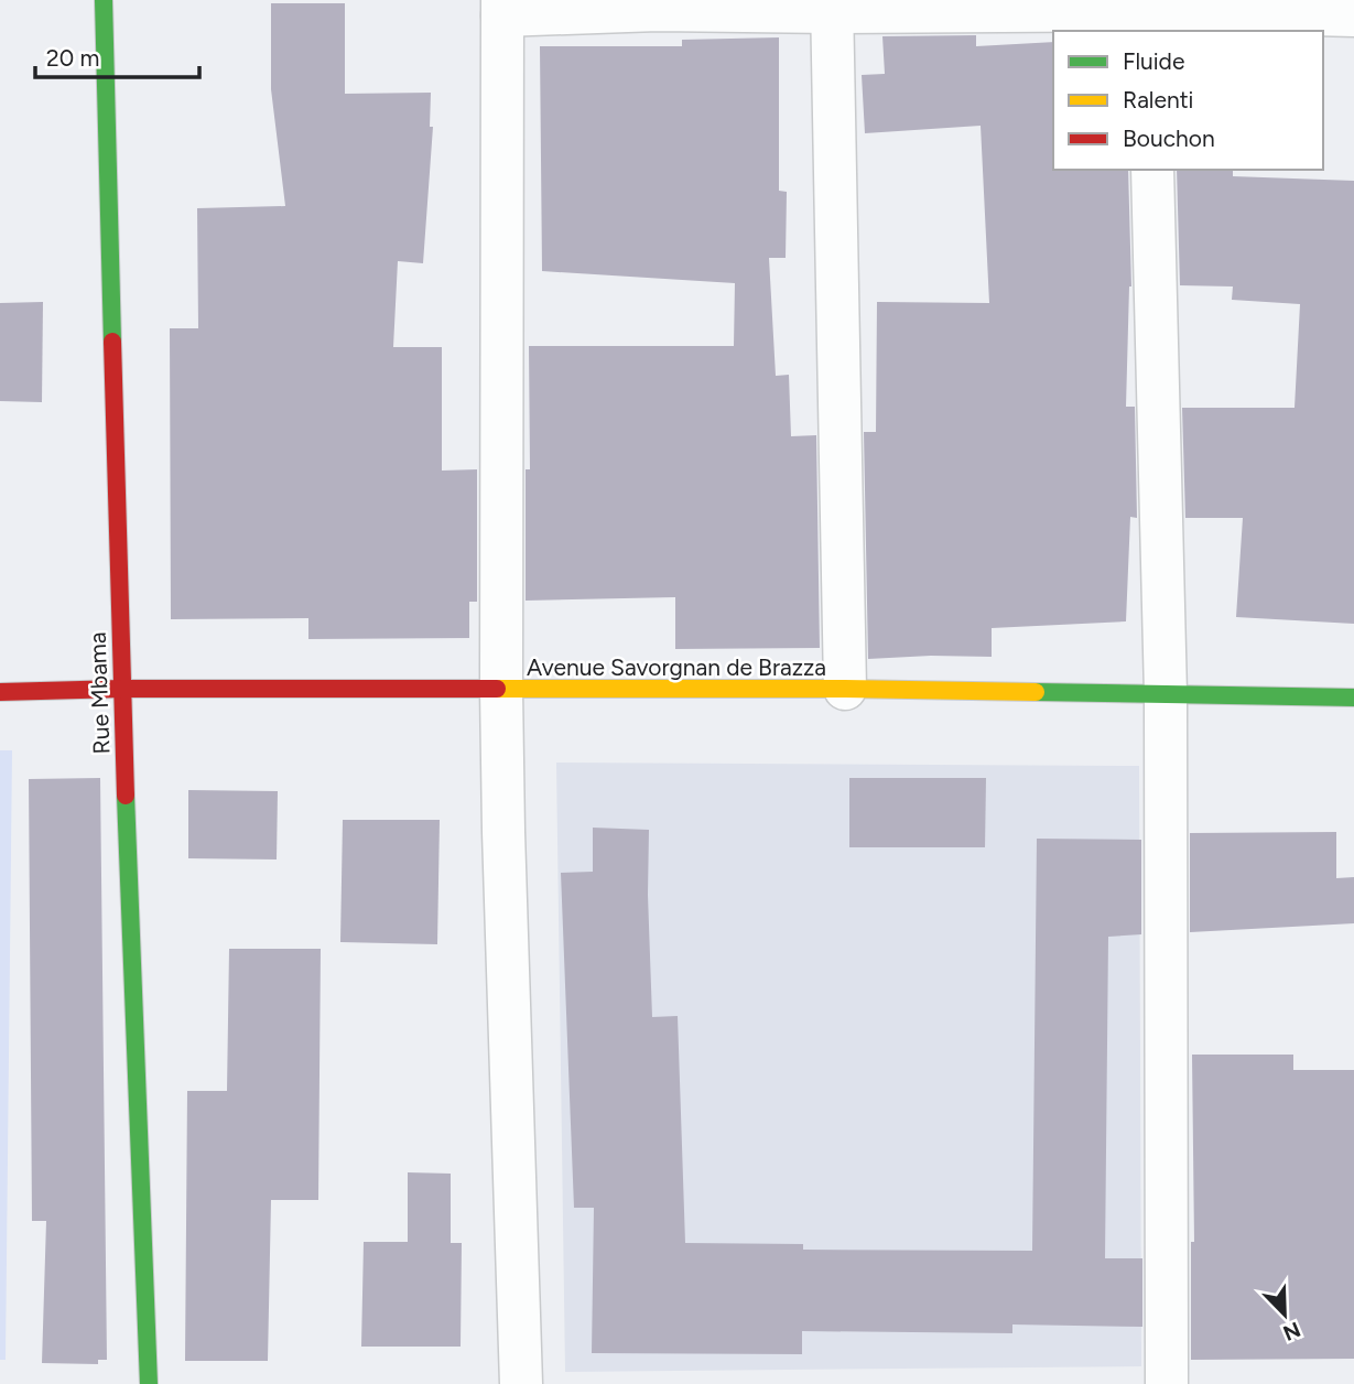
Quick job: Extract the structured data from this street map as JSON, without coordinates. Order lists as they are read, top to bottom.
{
  "streets": {
    "street": ["Avenue Savorgnan de Brazza", "Rue Mbama"]
  },
  "crossings": [
    ["Avenue Savorgnan de Brazza", "Rue Mbama"]
  ],
  "legend": ["Fluide", "Ralenti", "Bouchon"],
  "scale_bar": "20 m",
  "north": "bottom right"
}
